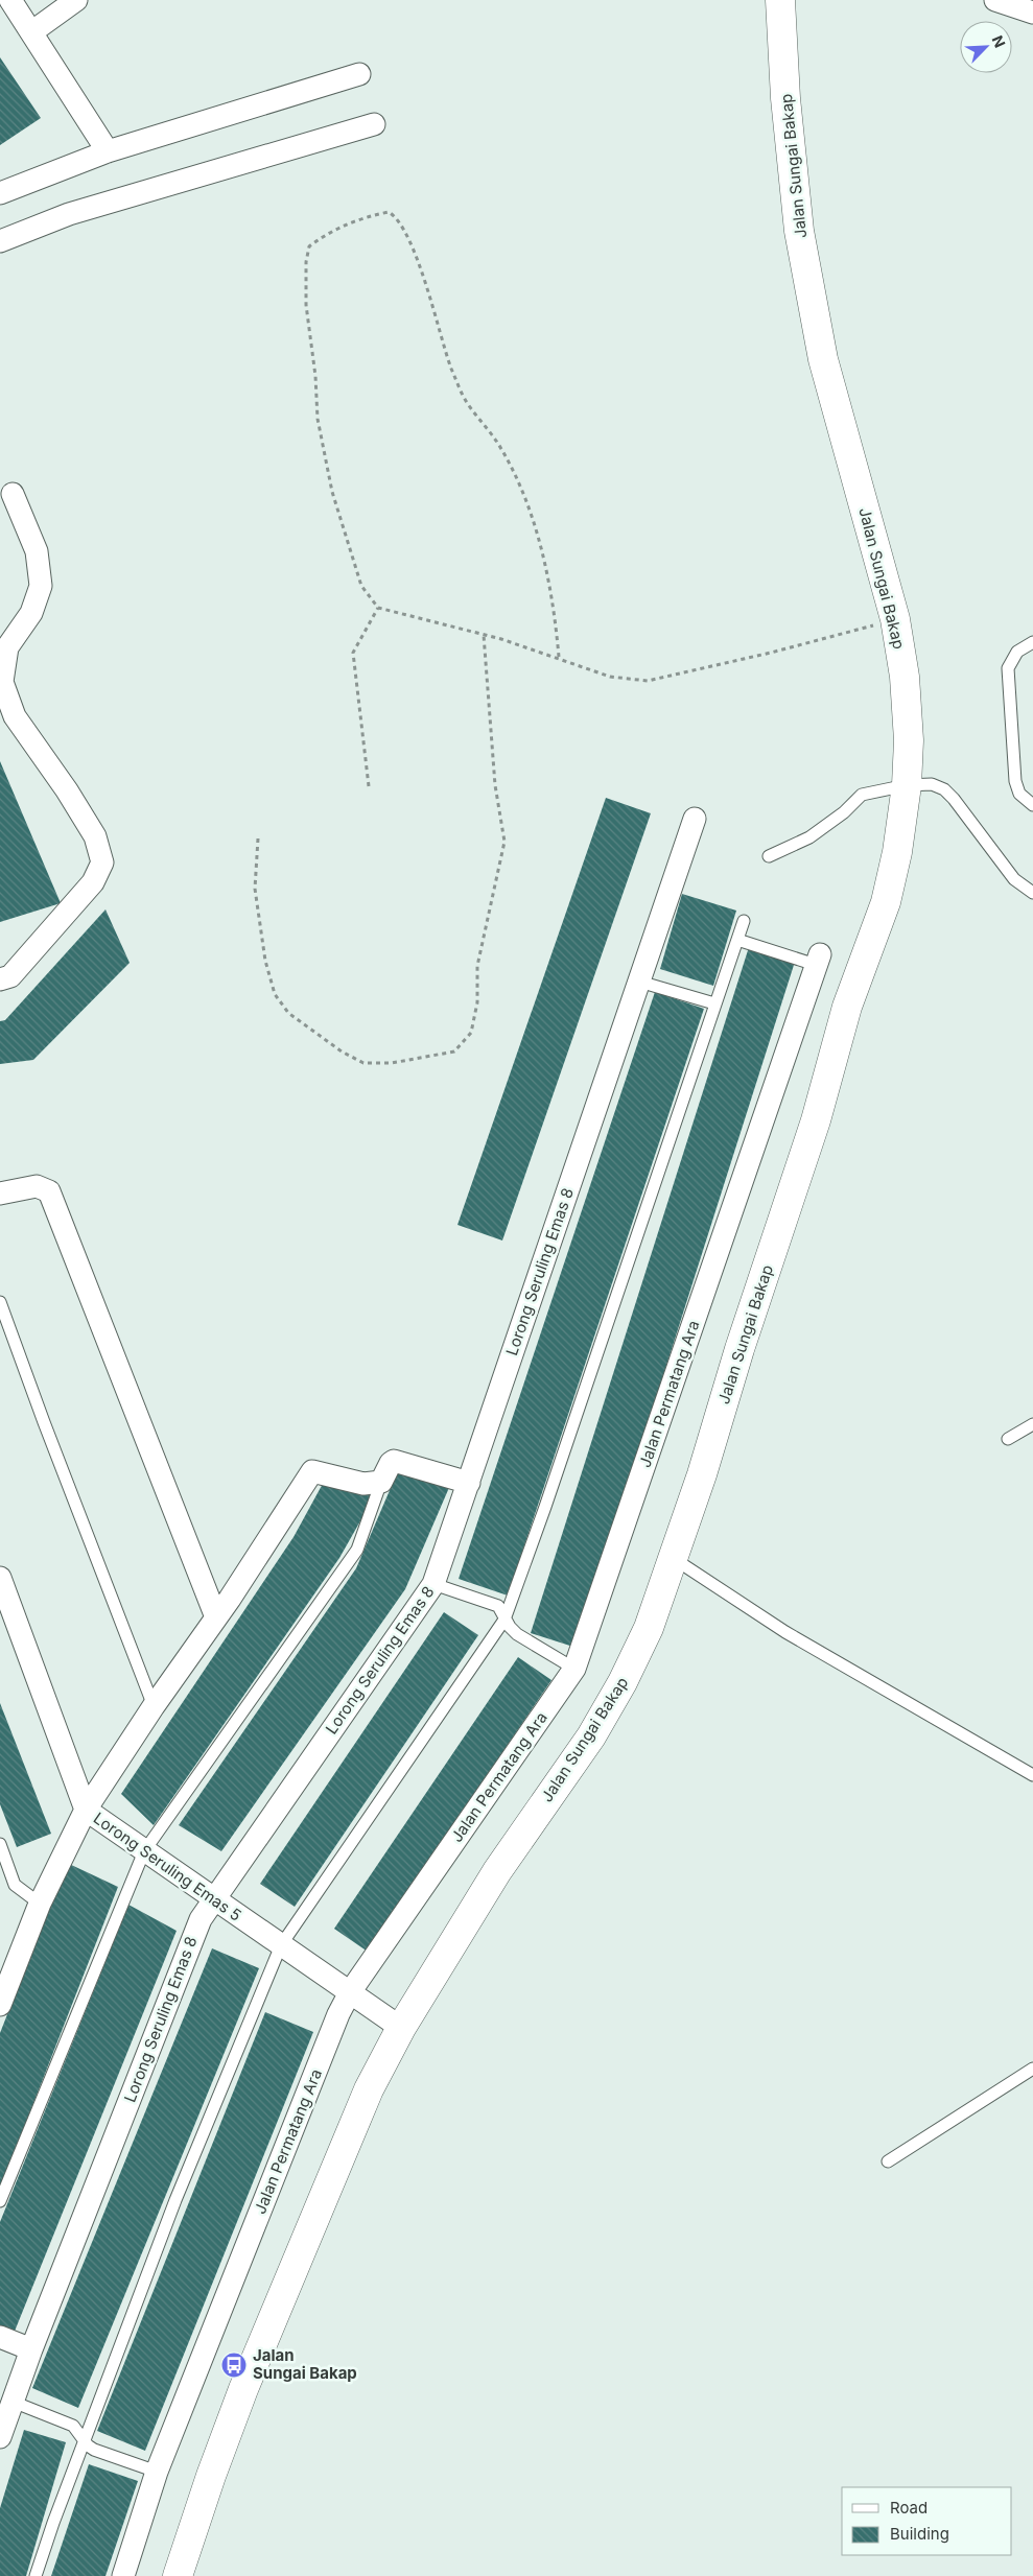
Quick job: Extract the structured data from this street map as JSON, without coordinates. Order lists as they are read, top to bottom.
{
  "streets": {
    "main road": ["Jalan Sungai Bakap"],
    "street": ["Lorong Seruling Emas 8", "Jalan Permatang Ara", "Lorong Seruling Emas 5"]
  },
  "crossings": [
    ["Jalan Sungai Bakap", "Lorong Seruling Emas 5"],
    ["Lorong Seruling Emas 8", "Lorong Seruling Emas 5"],
    ["Jalan Permatang Ara", "Lorong Seruling Emas 5"]
  ],
  "places": {
    "bus stop": ["Jalan Sungai Bakap"]
  },
  "legend": ["Road", "Building"],
  "north": "top right"
}
